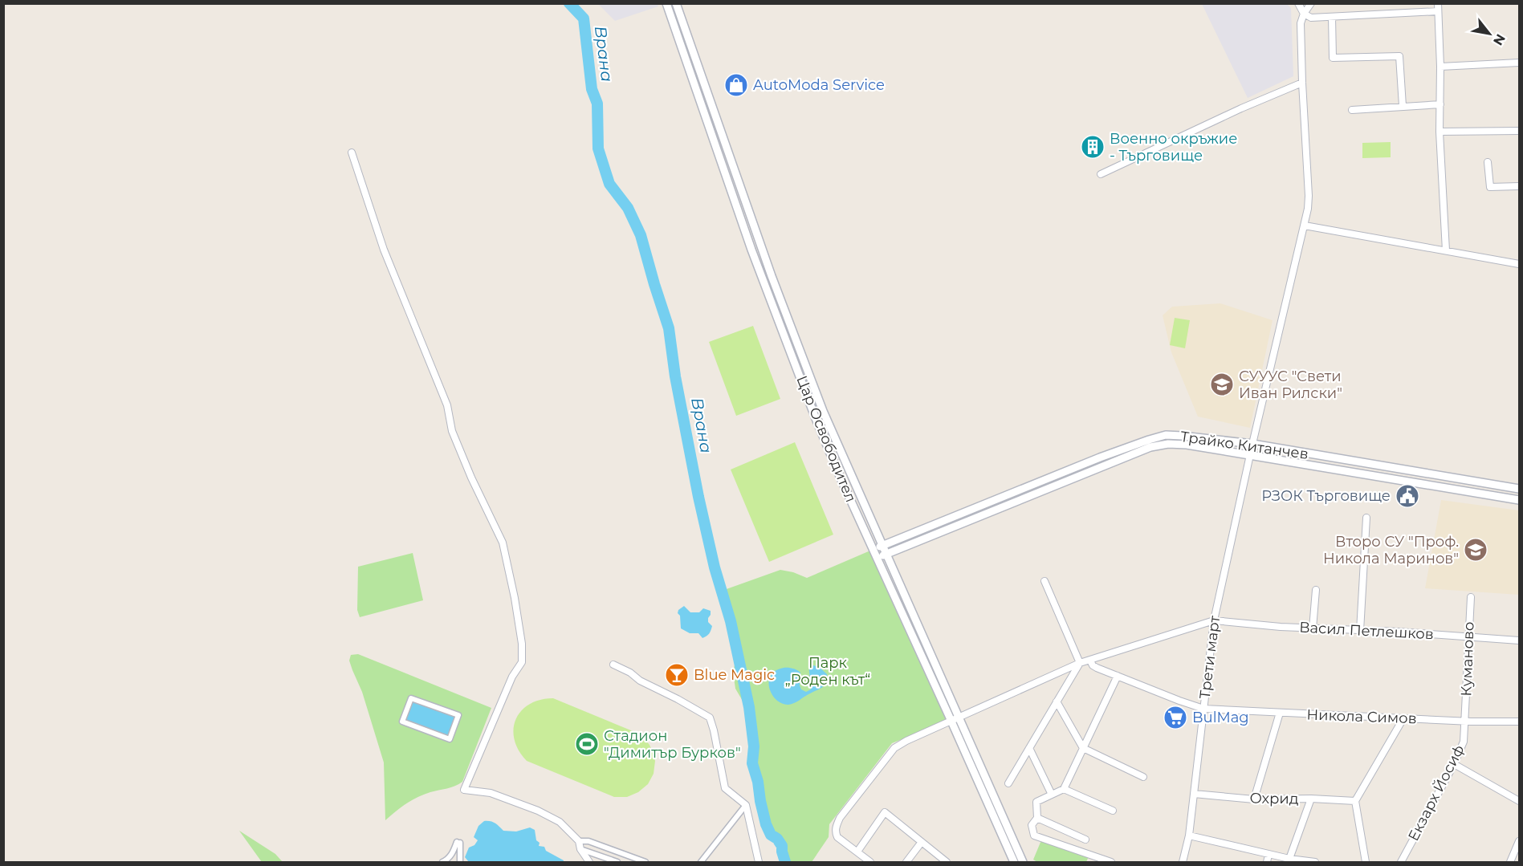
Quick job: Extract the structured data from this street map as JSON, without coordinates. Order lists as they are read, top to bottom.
{
  "streets": {
    "street": [
      "Цар Освободител",
      "Трайко Китанчев",
      "Васил Петлешков",
      "Трети март",
      "Куманово",
      "Никола Симов",
      "Екзарх Йосиф",
      "Охрид"
    ]
  },
  "crossings": [
    ["Цар Освободител", "Трайко Китанчев"],
    ["Трайко Китанчев", "Трети март"],
    ["Васил Петлешков", "Трети март"],
    ["Васил Петлешков", "Куманово"],
    ["Трети март", "Никола Симов"],
    ["Трети март", "Охрид"],
    ["Куманово", "Никола Симов"],
    ["Куманово", "Екзарх Йосиф"],
    ["Никола Симов", "Екзарх Йосиф"]
  ],
  "water": ["Врана"],
  "parks": ["Парк „Роден кът“"],
  "places": {
    "shop": ["AutoModa Service"],
    "building": ["Военно окръжие - Търговище"],
    "school or university": ["СУУУС \"Свети Иван Рилски\"", "Второ СУ \"Проф. Никола Маринов\""],
    "public building": ["РЗОК Търговище"],
    "bar": ["Blue Magic"],
    "supermarket": ["BulMag"],
    "sports": ["Стадион \"Димитър Бурков\""]
  },
  "north": "bottom right"
}
